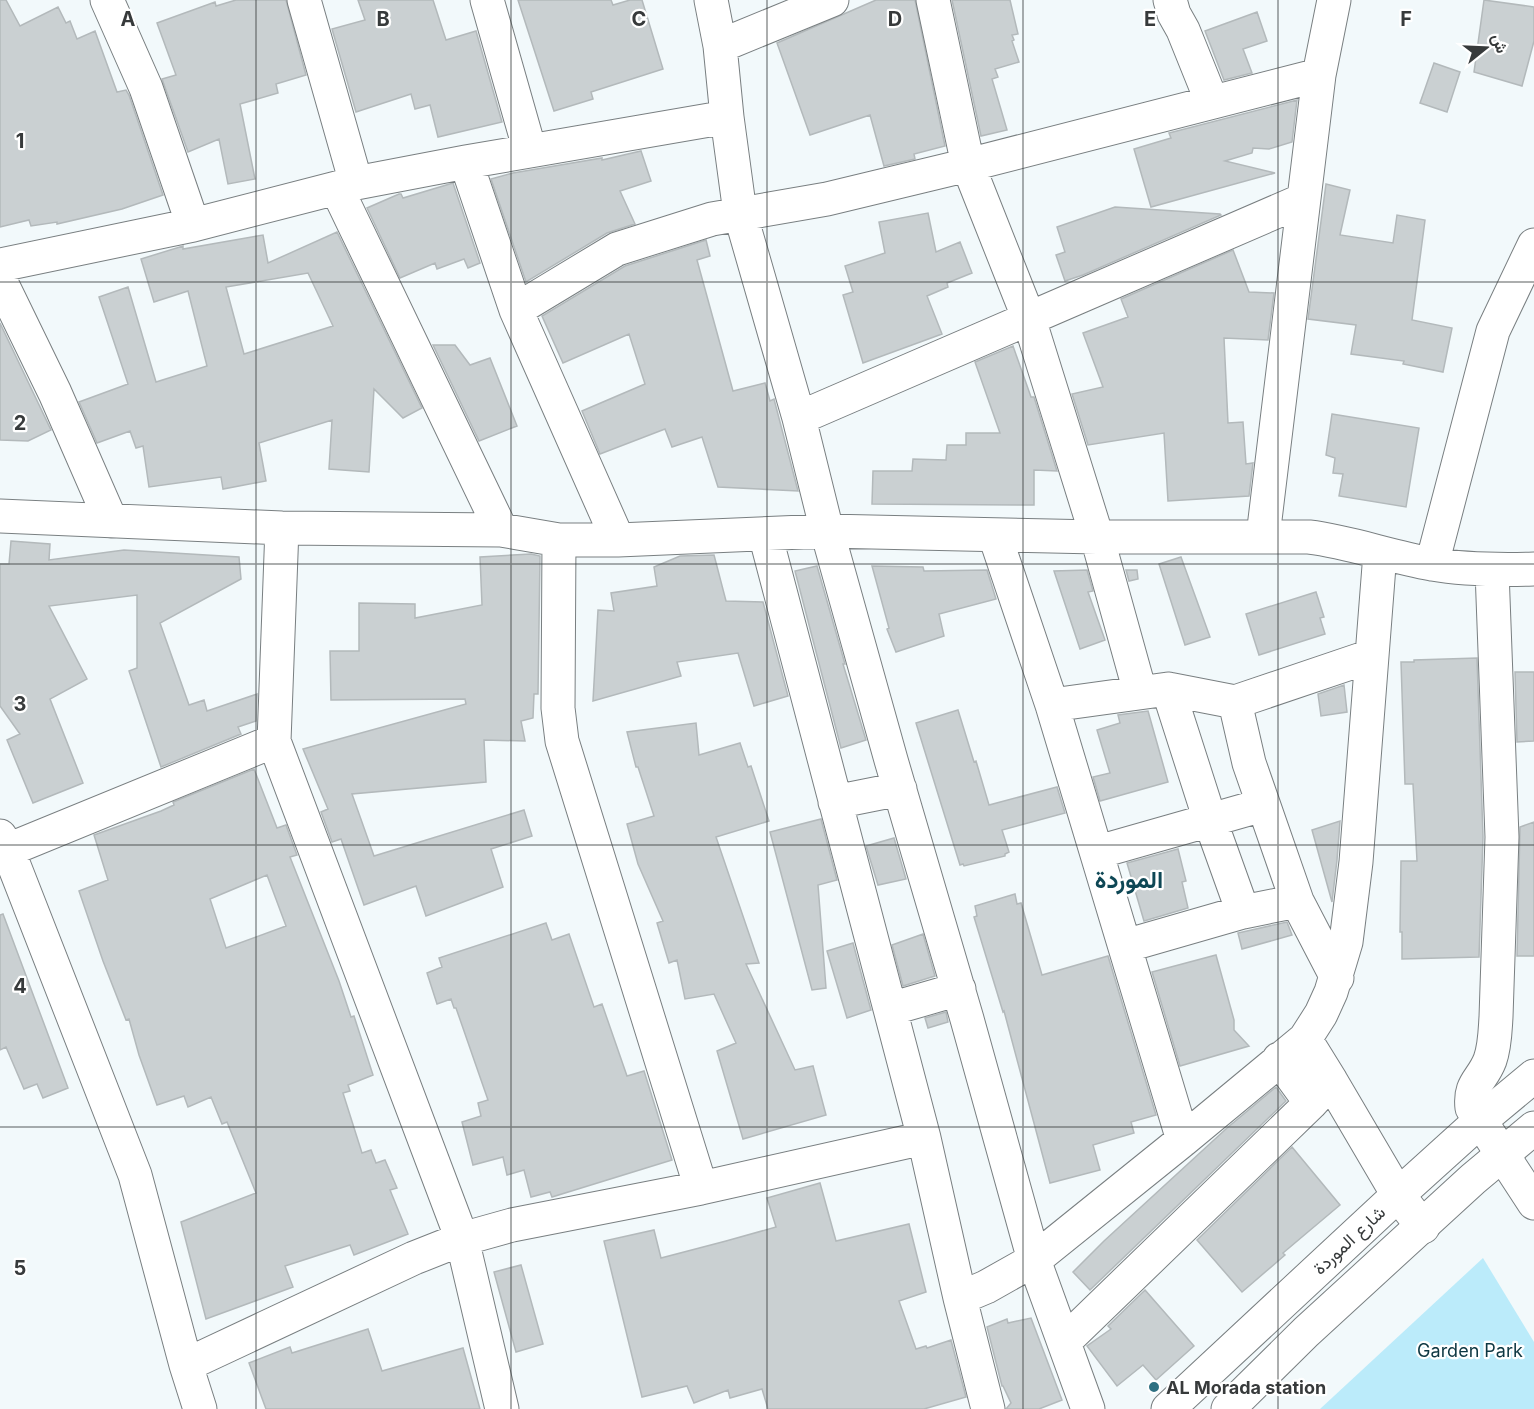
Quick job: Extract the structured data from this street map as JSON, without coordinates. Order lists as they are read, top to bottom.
{
  "streets": {
    "street": ["شارع الموردة"]
  },
  "districts": ["الموردة"],
  "parks": ["Garden Park"],
  "places": ["AL Morada station"],
  "north": "right",
  "grid": {
    "columns": [
      "A",
      "B",
      "C",
      "D",
      "E",
      "F"
    ],
    "rows": [
      "1",
      "2",
      "3",
      "4",
      "5"
    ]
  }
}
